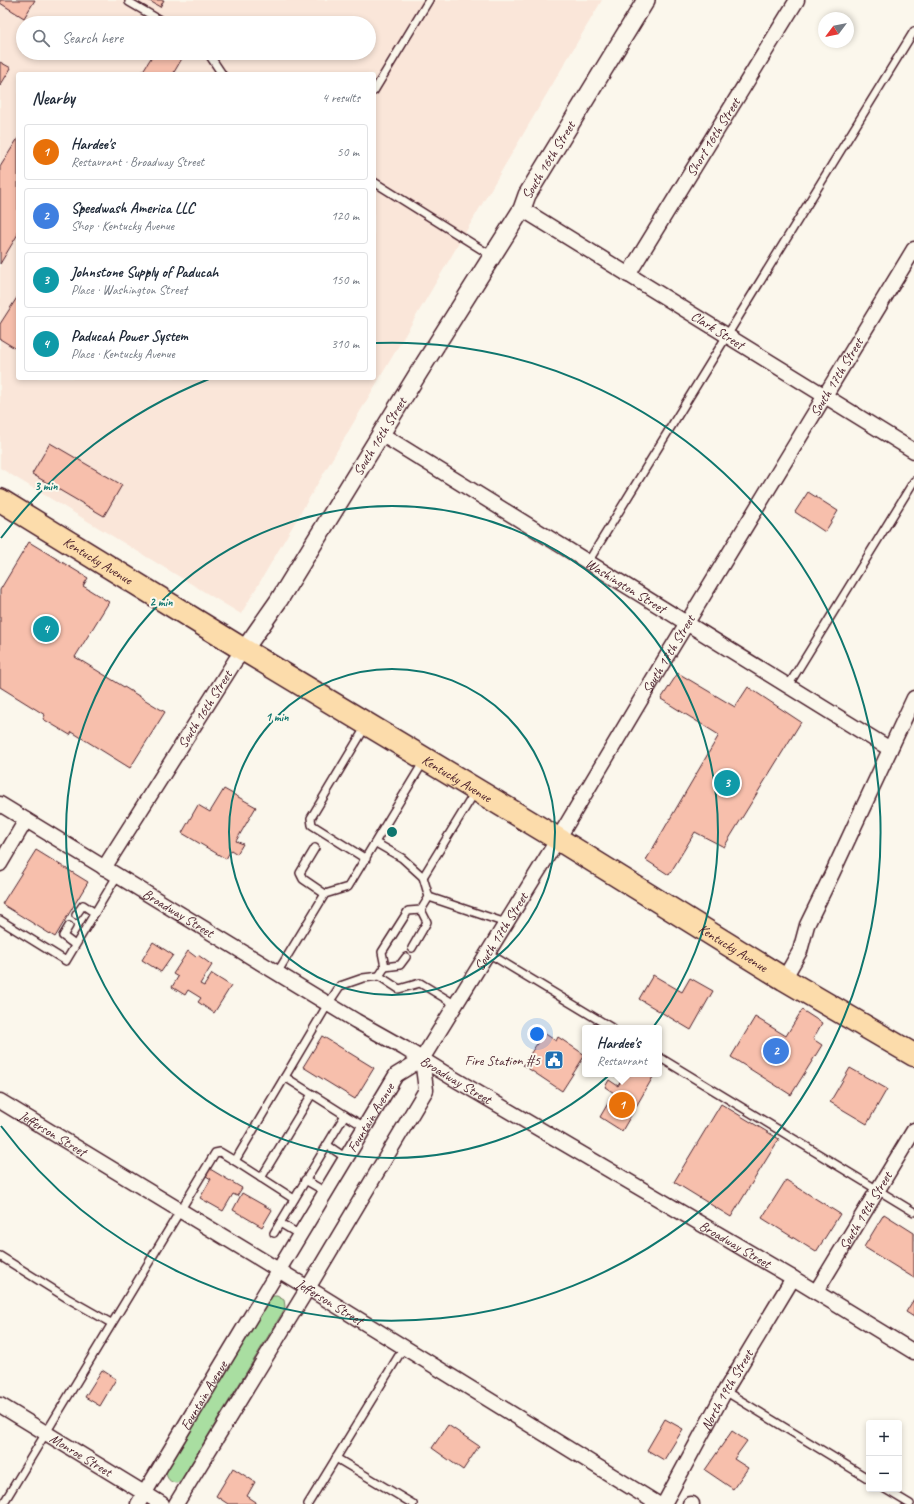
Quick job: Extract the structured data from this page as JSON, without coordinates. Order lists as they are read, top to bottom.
{
  "streets": {
    "main road": ["Kentucky Avenue"],
    "street": [
      "Short 16th Street",
      "South 16th Street",
      "Clark Street",
      "South 17th Street",
      "Washington Street",
      "Broadway Street",
      "Fountain Avenue",
      "Jefferson Street",
      "South 19th Street",
      "North 19th Street",
      "Monroe Street"
    ]
  },
  "crossings": [
    ["Short 16th Street", "Clark Street"],
    ["South 16th Street", "Clark Street"],
    ["South 16th Street", "Kentucky Avenue"],
    ["South 16th Street", "Washington Street"],
    ["South 16th Street", "Broadway Street"],
    ["Clark Street", "South 17th Street"],
    ["South 17th Street", "Kentucky Avenue"],
    ["South 17th Street", "Washington Street"],
    ["South 17th Street", "Broadway Street"],
    ["South 17th Street", "Fountain Avenue"],
    ["Broadway Street", "Fountain Avenue"],
    ["Broadway Street", "South 19th Street"],
    ["Broadway Street", "North 19th Street"],
    ["Fountain Avenue", "Jefferson Street"],
    ["Fountain Avenue", "Monroe Street"]
  ],
  "places": {
    "public building": ["Fire Station #5"]
  },
  "north": "bottom left",
  "page": {
    "search": "Search here",
    "heading": ["Nearby", "4 results"],
    "list": [
      {
        "mark": "1",
        "name": "Hardee's",
        "note": "Restaurant · Broadway Street",
        "value": "50 m"
      },
      {
        "mark": "2",
        "name": "Speedwash America LLC",
        "note": "Shop · Kentucky Avenue",
        "value": "120 m"
      },
      {
        "mark": "3",
        "name": "Johnstone Supply of Paducah",
        "note": "Place · Washington Street",
        "value": "150 m"
      },
      {
        "mark": "4",
        "name": "Paducah Power System",
        "note": "Place · Kentucky Avenue",
        "value": "310 m"
      }
    ],
    "pins": [
      "4",
      "3",
      "2",
      "1"
    ],
    "popup": ["Hardee's", "Restaurant"],
    "map_buttons": ["+", "−"]
  },
  "rings": ["3 min", "2 min", "1 min"]
}
